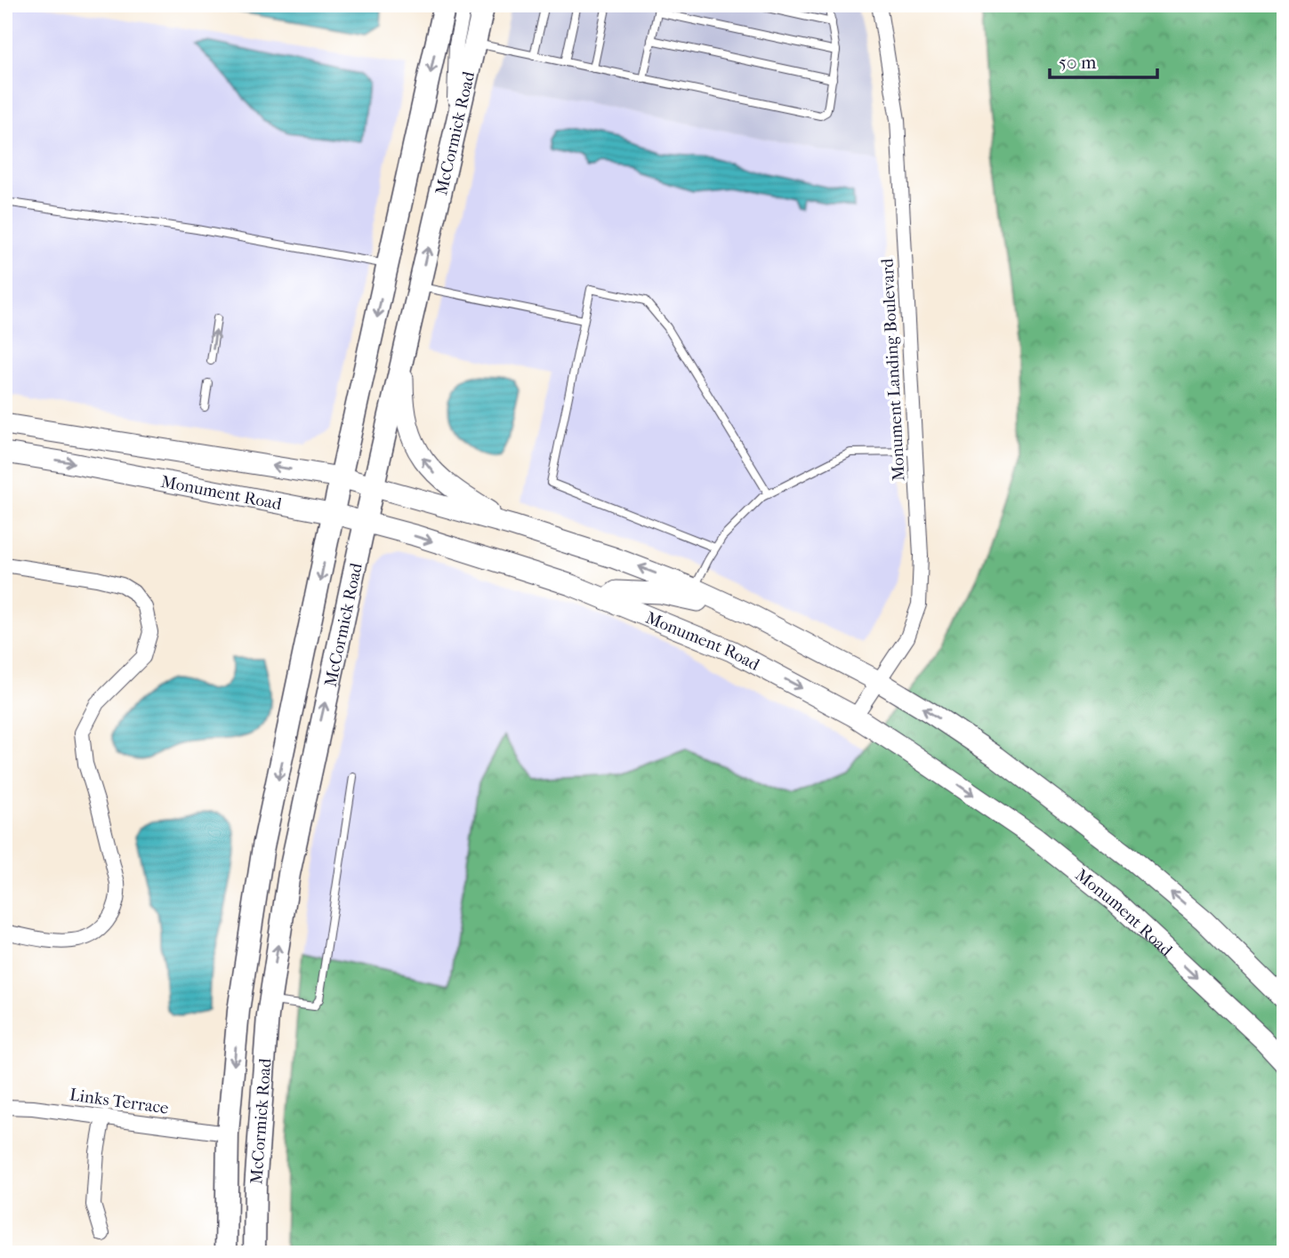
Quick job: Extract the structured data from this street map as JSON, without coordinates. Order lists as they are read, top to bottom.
{
  "streets": {
    "main road": ["McCormick Road", "Monument Road"],
    "street": ["Monument Landing Boulevard", "Links Terrace"]
  },
  "crossings": [
    ["McCormick Road", "Monument Road"],
    ["McCormick Road", "Links Terrace"],
    ["Monument Landing Boulevard", "Monument Road"]
  ],
  "scale_bar": "50 m"
}
